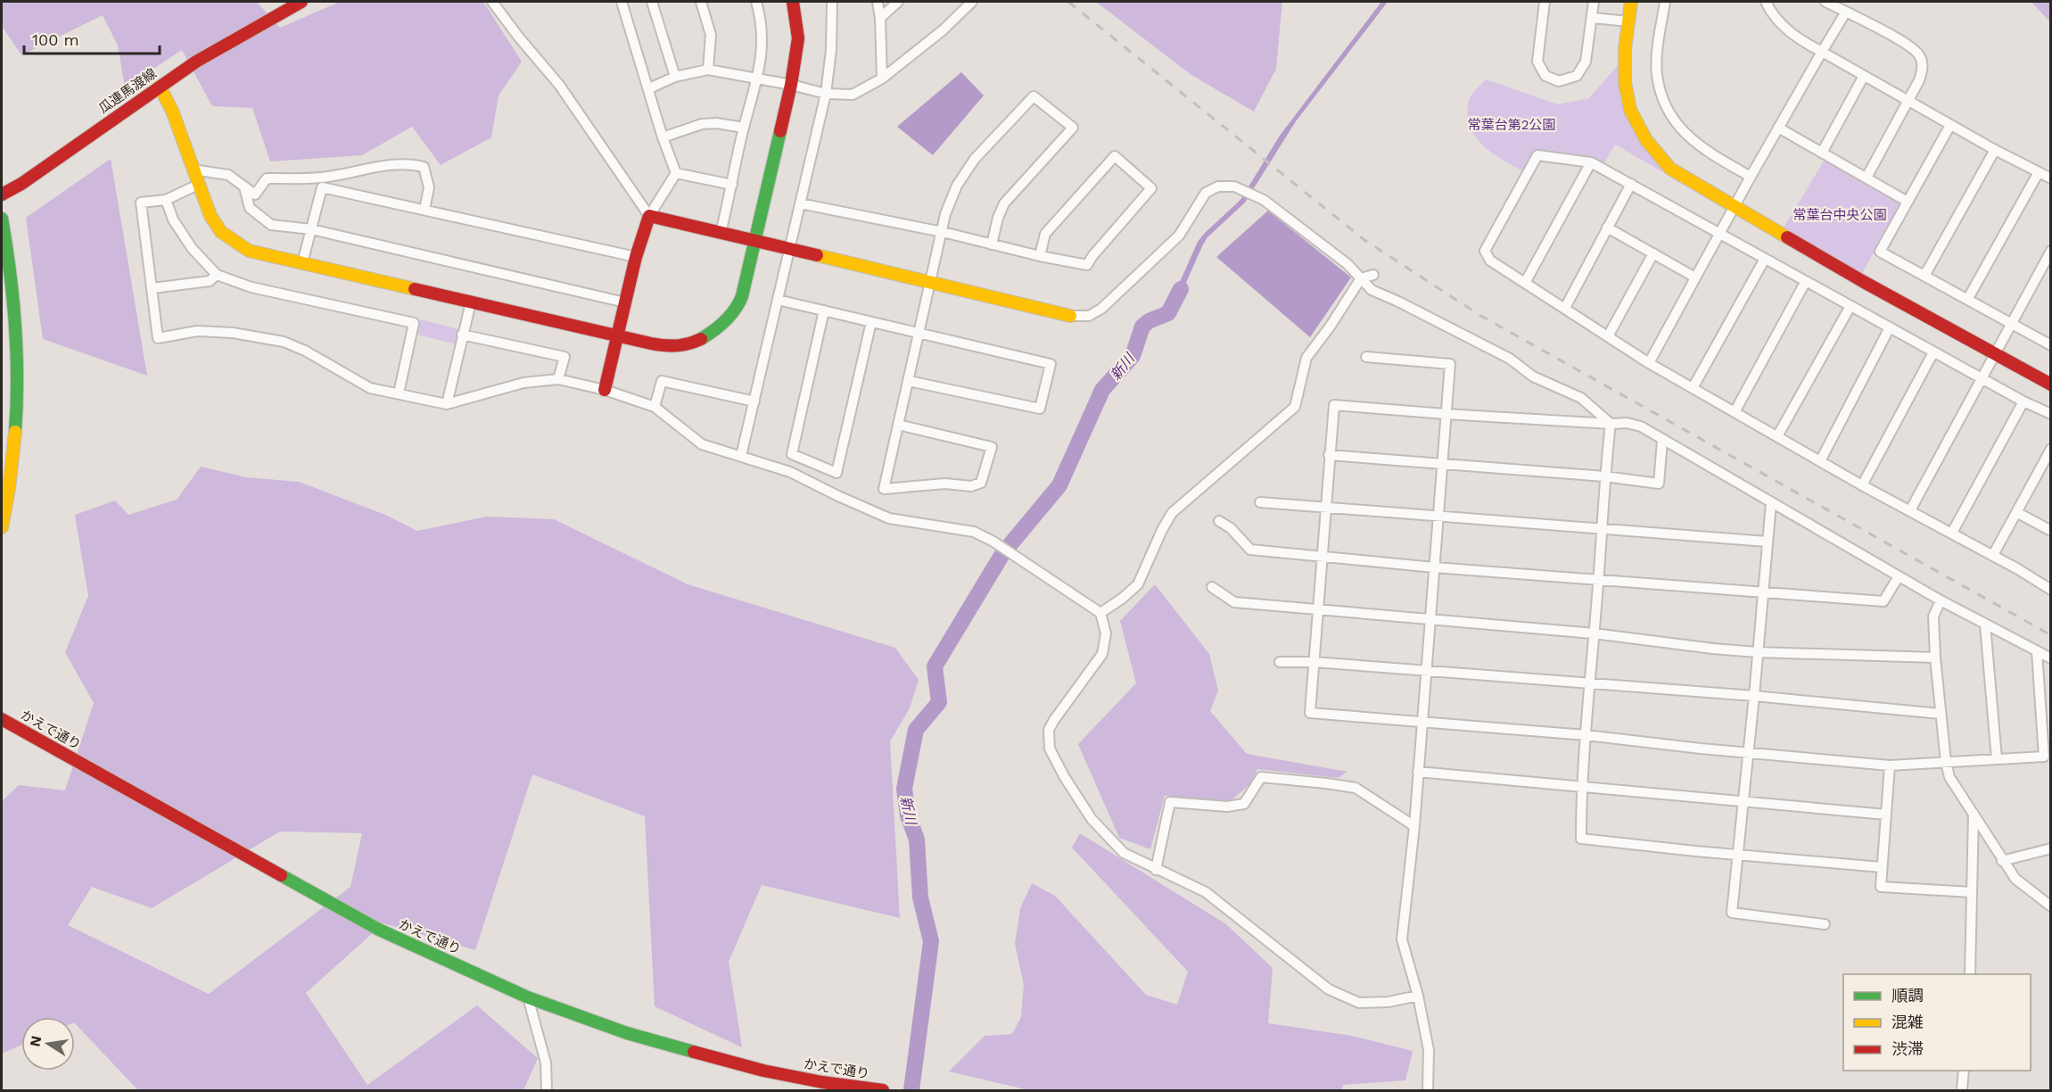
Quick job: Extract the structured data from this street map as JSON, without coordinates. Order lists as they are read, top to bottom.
{
  "streets": {
    "street": ["瓜連馬渡線", "かえで通り"]
  },
  "water": ["新川"],
  "parks": ["常葉台第2公園", "常葉台中央公園"],
  "legend": ["順調", "混雑", "渋滞"],
  "scale_bar": "100 m",
  "north": "left"
}
